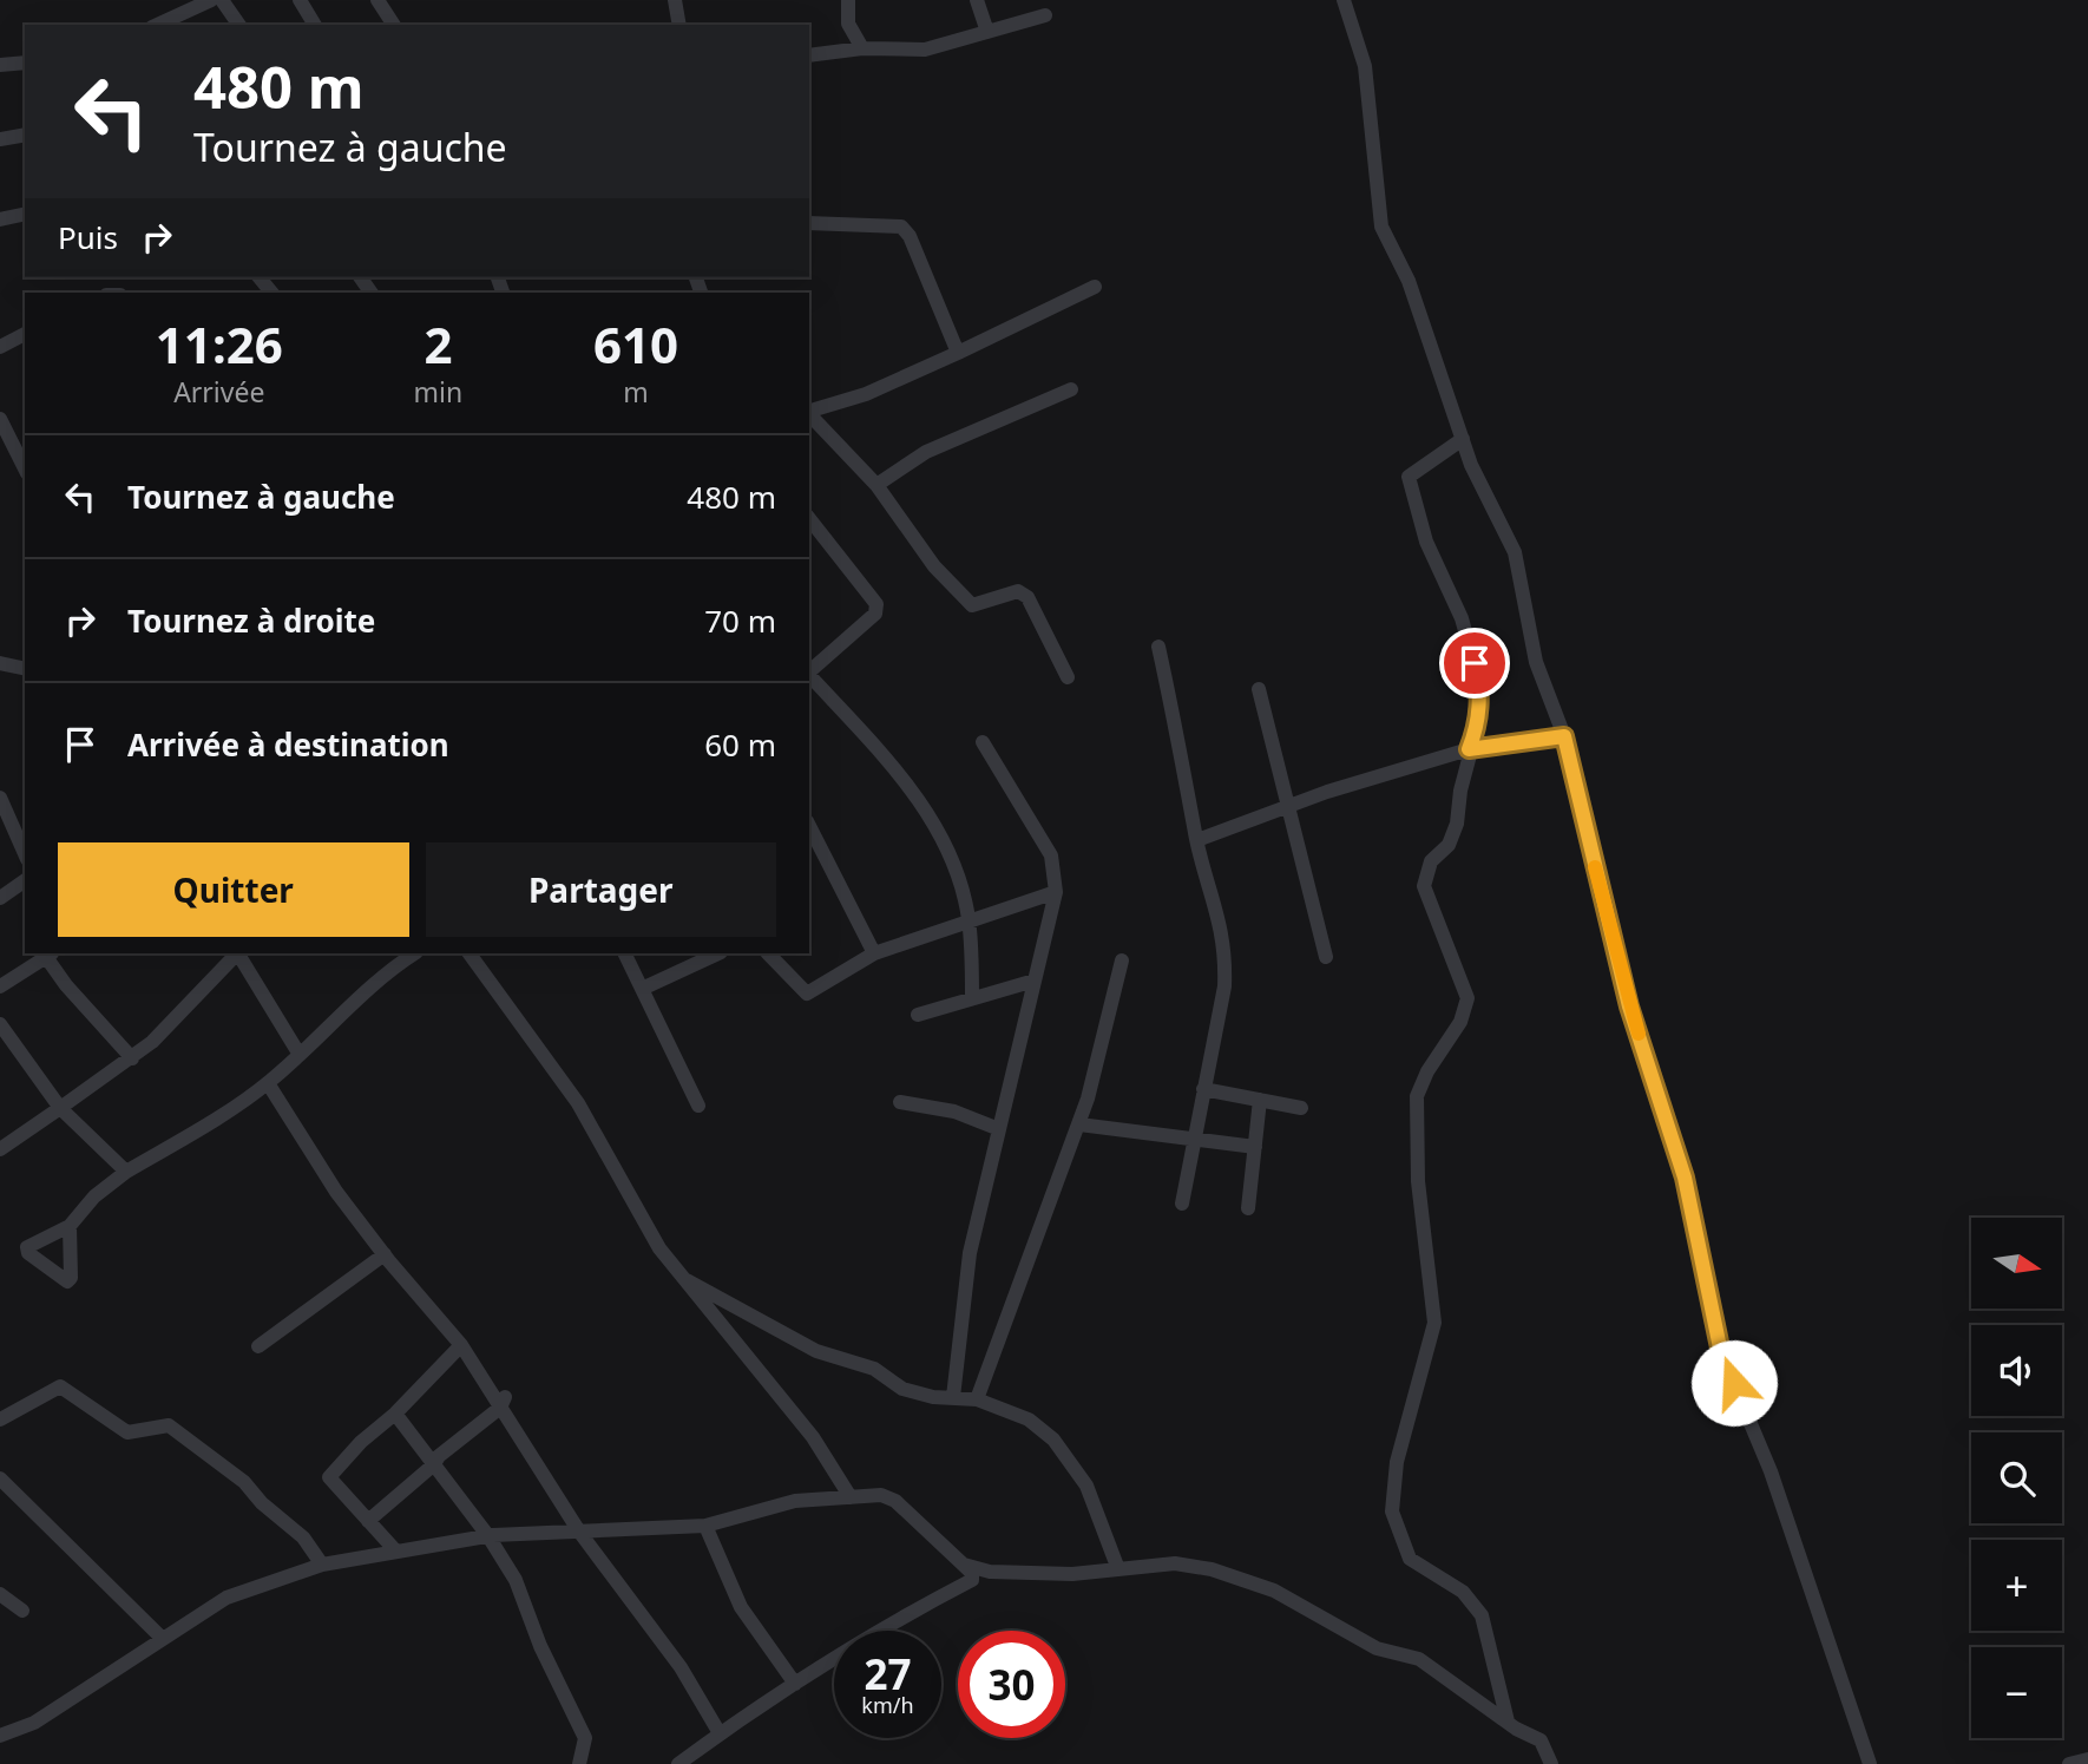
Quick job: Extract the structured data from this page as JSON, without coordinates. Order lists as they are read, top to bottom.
{
  "north": "right",
  "page": {
    "turn": ["480 m", "Tournez à gauche"],
    "then": "Puis",
    "eta": [
      "11:26",
      "Arrivée",
      "2",
      "min",
      "610",
      "m"
    ],
    "list": [
      {
        "name": "Tournez à gauche",
        "value": "480 m"
      },
      {
        "name": "Tournez à droite",
        "value": "70 m"
      },
      {
        "name": "Arrivée à destination",
        "value": "60 m"
      }
    ],
    "buttons": ["Quitter", "Partager"],
    "map_buttons": ["+", "−"],
    "speed": "27 km/h",
    "limit": "30"
  }
}
